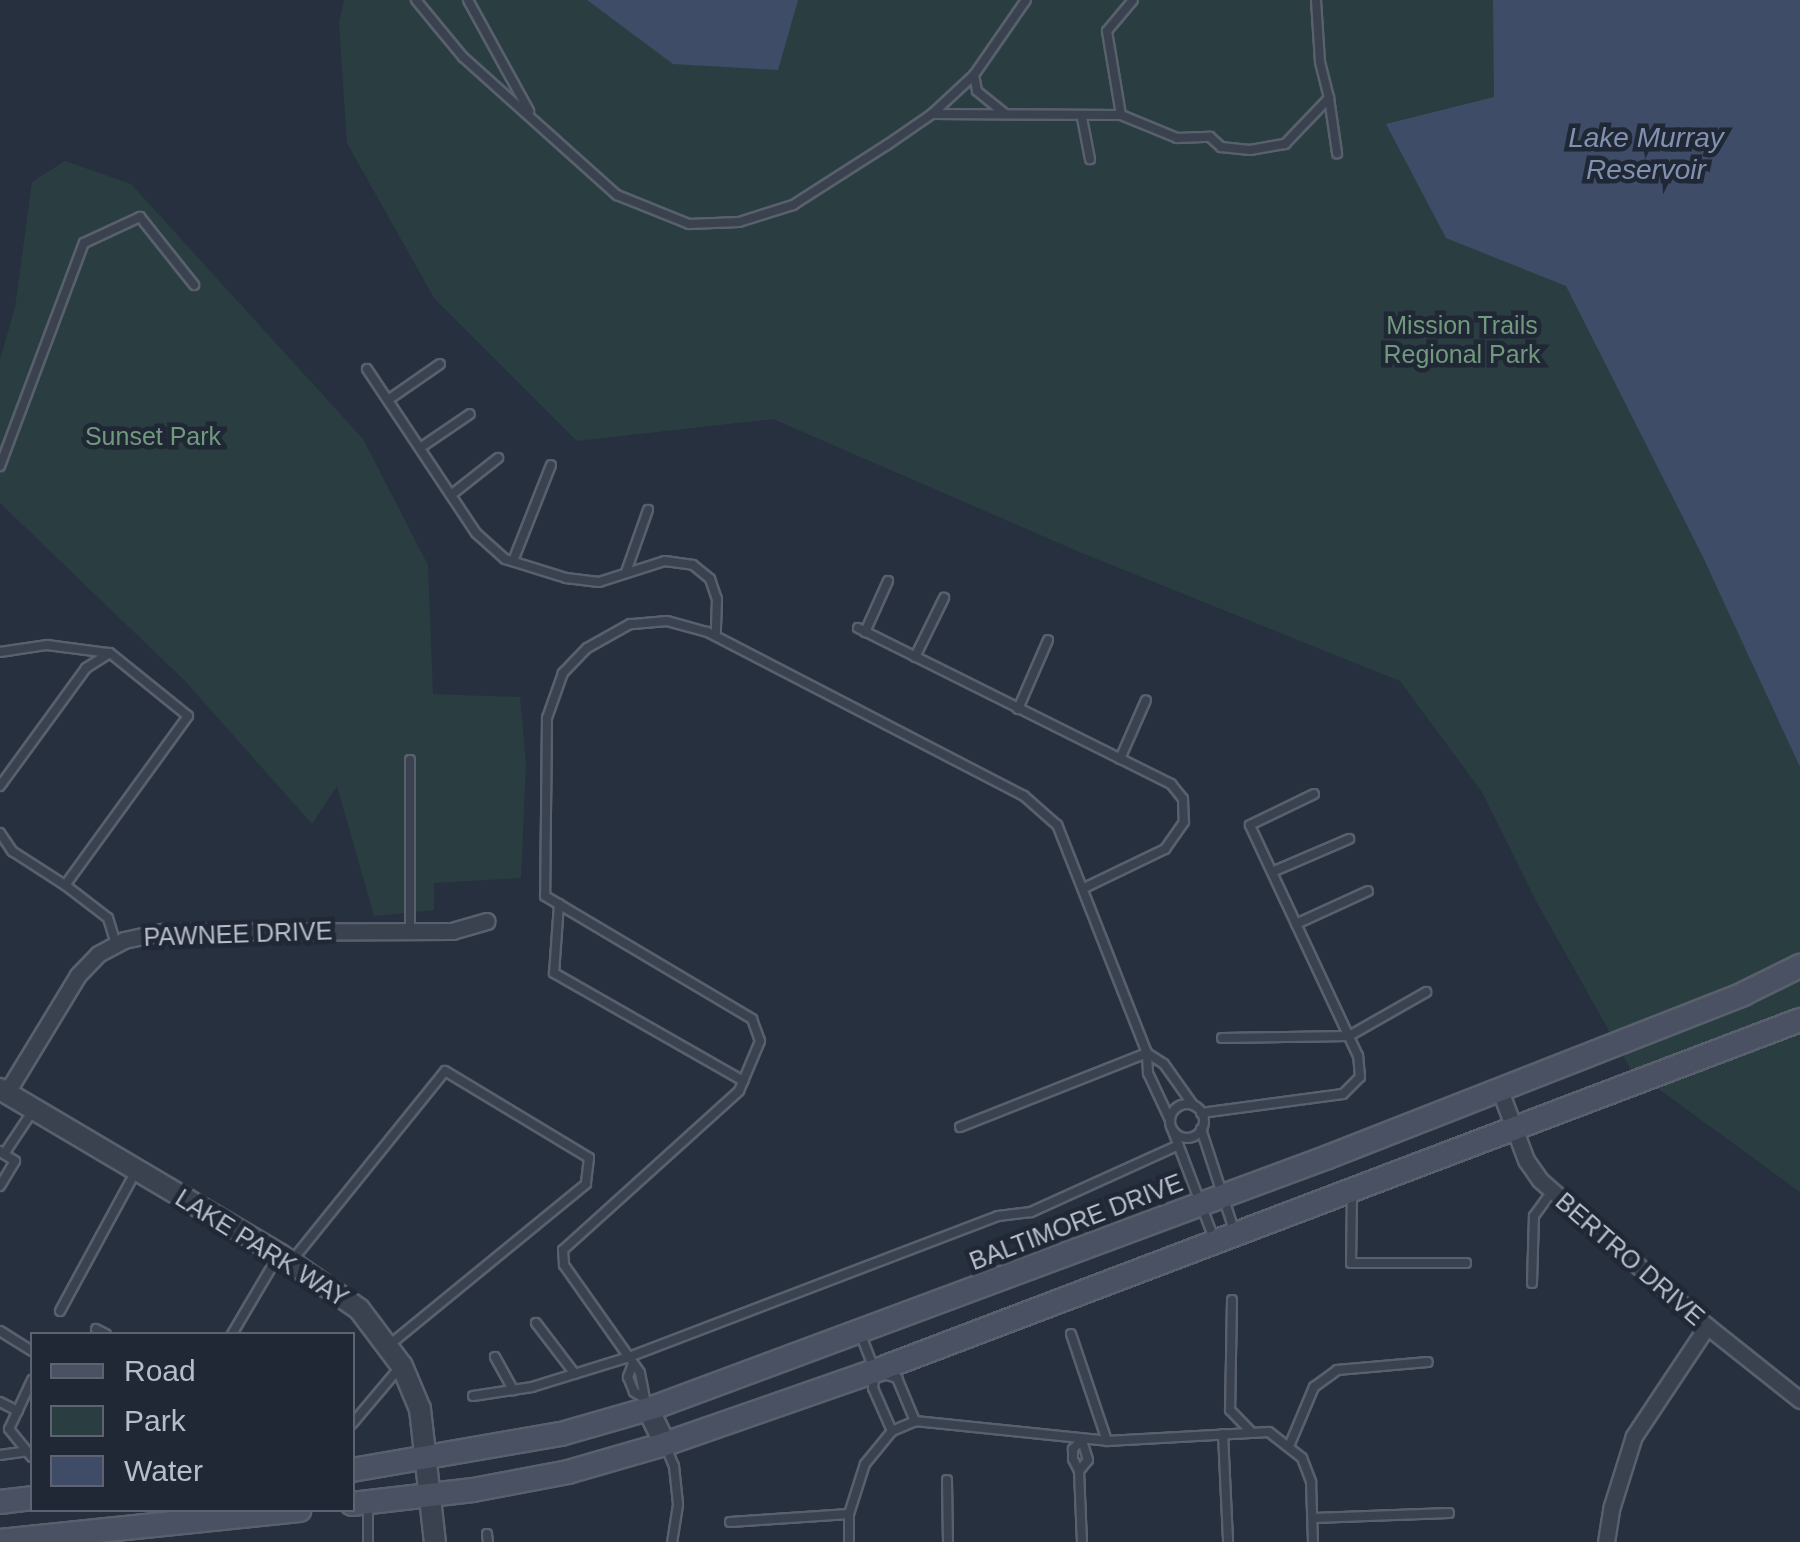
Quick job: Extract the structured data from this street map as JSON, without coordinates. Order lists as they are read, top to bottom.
{
  "streets": {
    "main road": ["BALTIMORE DRIVE"],
    "street": ["PAWNEE DRIVE", "LAKE PARK WAY", "BERTRO DRIVE"]
  },
  "crossings": [
    ["PAWNEE DRIVE", "LAKE PARK WAY"],
    ["BALTIMORE DRIVE", "LAKE PARK WAY"],
    ["BALTIMORE DRIVE", "BERTRO DRIVE"]
  ],
  "water": ["Lake Murray Reservoir"],
  "parks": ["Mission Trails Regional Park", "Sunset Park"],
  "legend": ["Road", "Park", "Water"]
}
